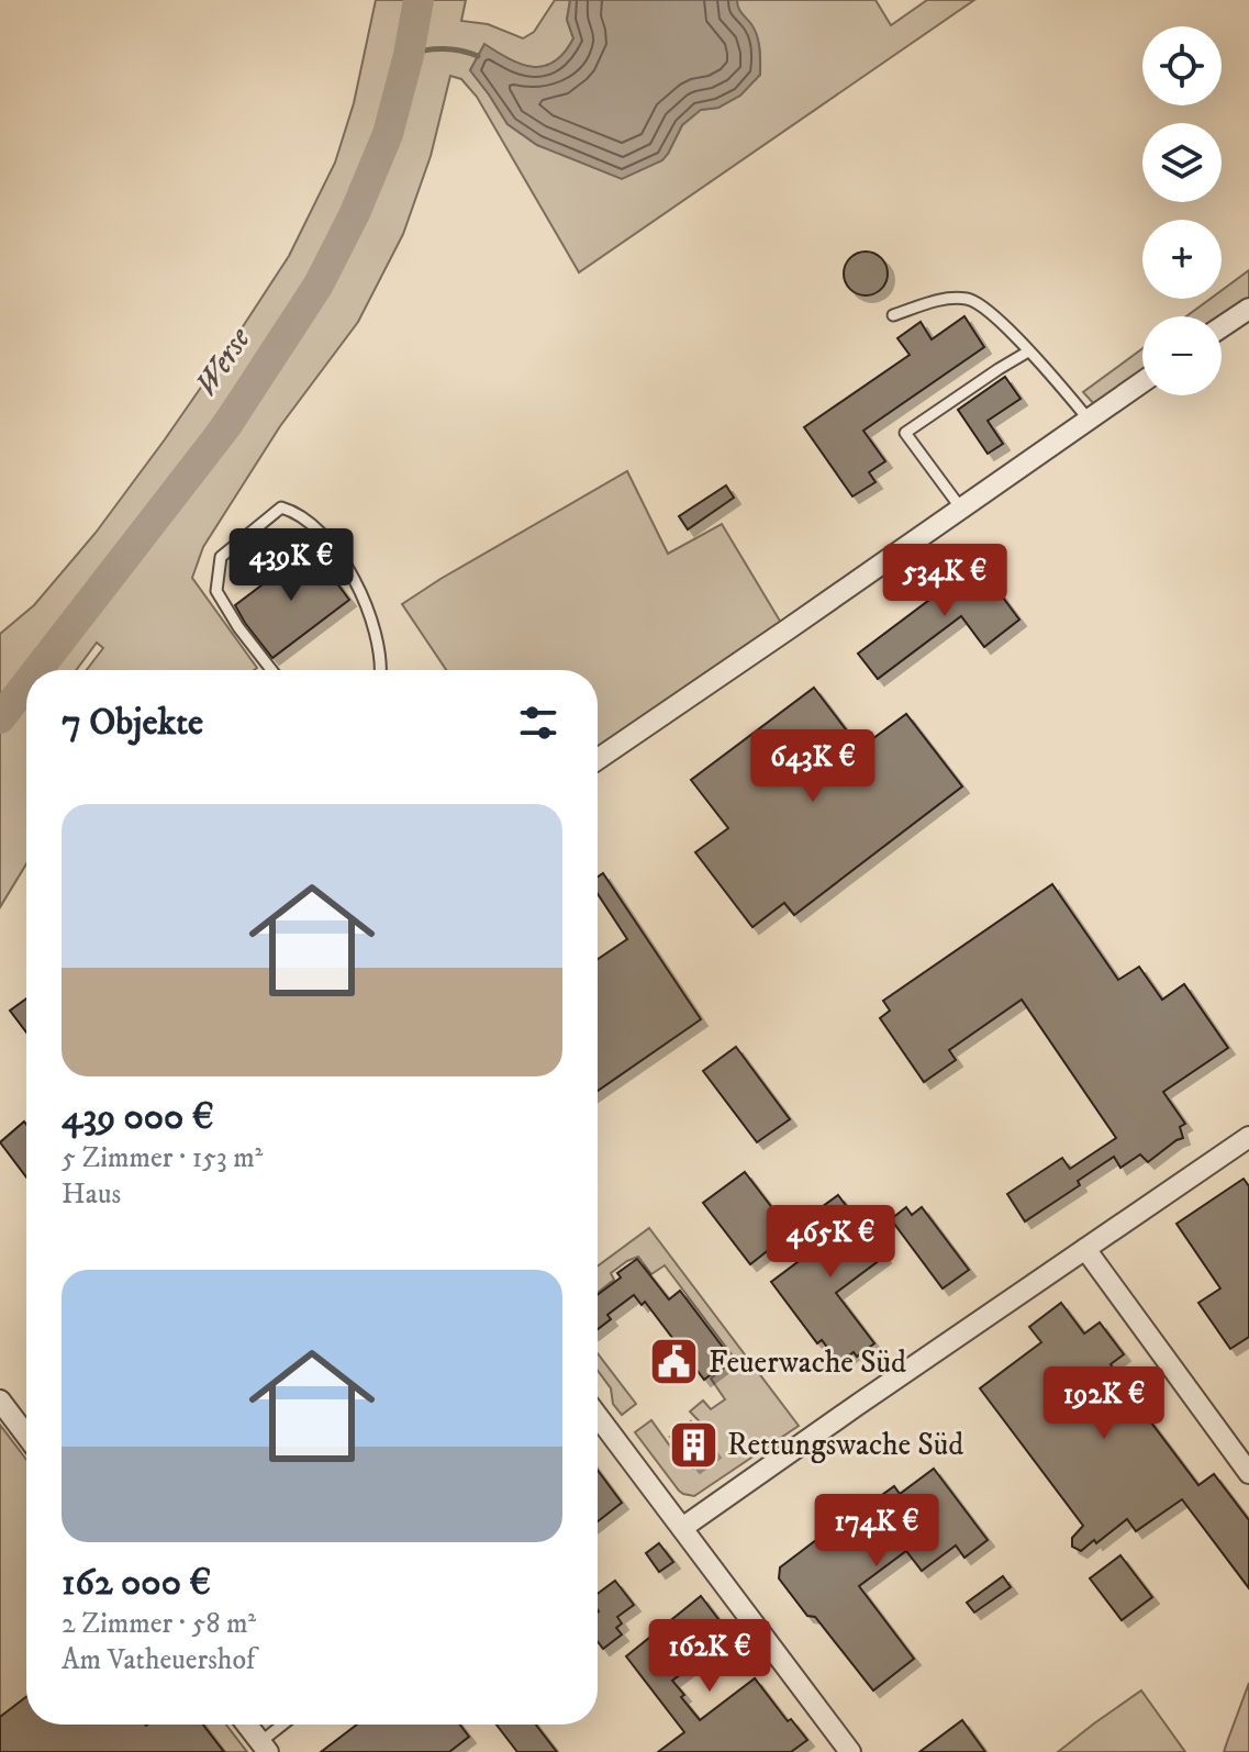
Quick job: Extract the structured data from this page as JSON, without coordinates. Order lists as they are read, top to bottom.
{
  "water": ["Werse"],
  "places": {
    "public building": ["Feuerwache Süd"],
    "building": ["Rettungswache Süd"]
  },
  "page": {
    "map_buttons": ["+", "−"],
    "price": [
      "439K €",
      "534K €",
      "643K €",
      "465K €",
      "192K €",
      "174K €",
      "162K €"
    ],
    "heading": "7 Objekte",
    "list": [
      {
        "name": "439 000 €",
        "note": "5 Zimmer · 153 m² · Haus"
      },
      {
        "name": "162 000 €",
        "note": "2 Zimmer · 58 m² · Am Vatheuershof"
      }
    ]
  }
}
